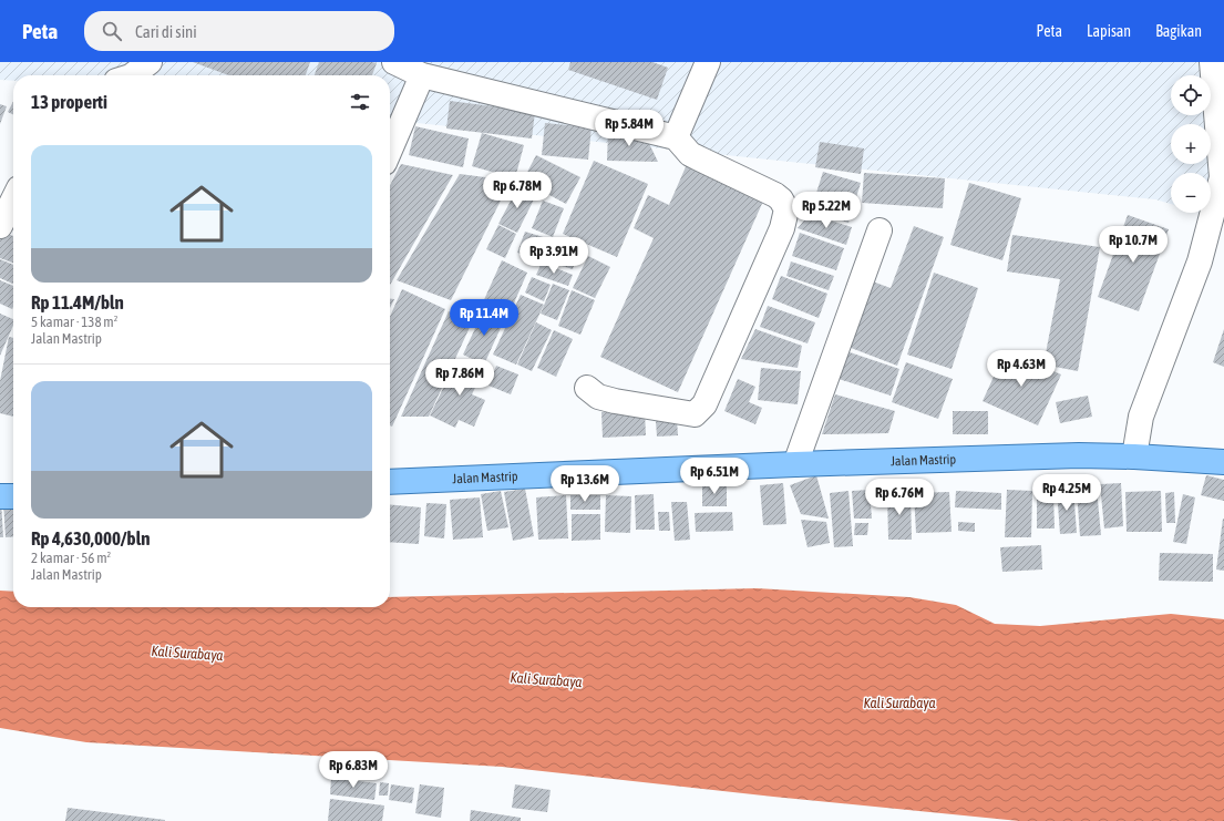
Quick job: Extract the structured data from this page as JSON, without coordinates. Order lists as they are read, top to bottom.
{
  "streets": {
    "main road": ["Jalan Mastrip"]
  },
  "water": ["Kali Surabaya"],
  "page": {
    "header": "Peta",
    "search": "Cari di sini",
    "nav": ["Peta", "Lapisan", "Bagikan"],
    "map_buttons": ["+", "−"],
    "heading": "13 properti",
    "price": [
      "Rp 5.84M",
      "Rp 6.78M",
      "Rp 5.22M",
      "Rp 10.7M",
      "Rp 3.91M",
      "Rp 11.4M",
      "Rp 4.63M",
      "Rp 7.86M",
      "Rp 6.51M",
      "Rp 13.6M",
      "Rp 4.25M",
      "Rp 6.76M",
      "Rp 6.83M"
    ],
    "list": [
      {
        "name": "Rp 11.4M/bln",
        "note": "5 kamar · 138 m² · Jalan Mastrip"
      },
      {
        "name": "Rp 4,630,000/bln",
        "note": "2 kamar · 56 m² · Jalan Mastrip"
      }
    ]
  }
}
